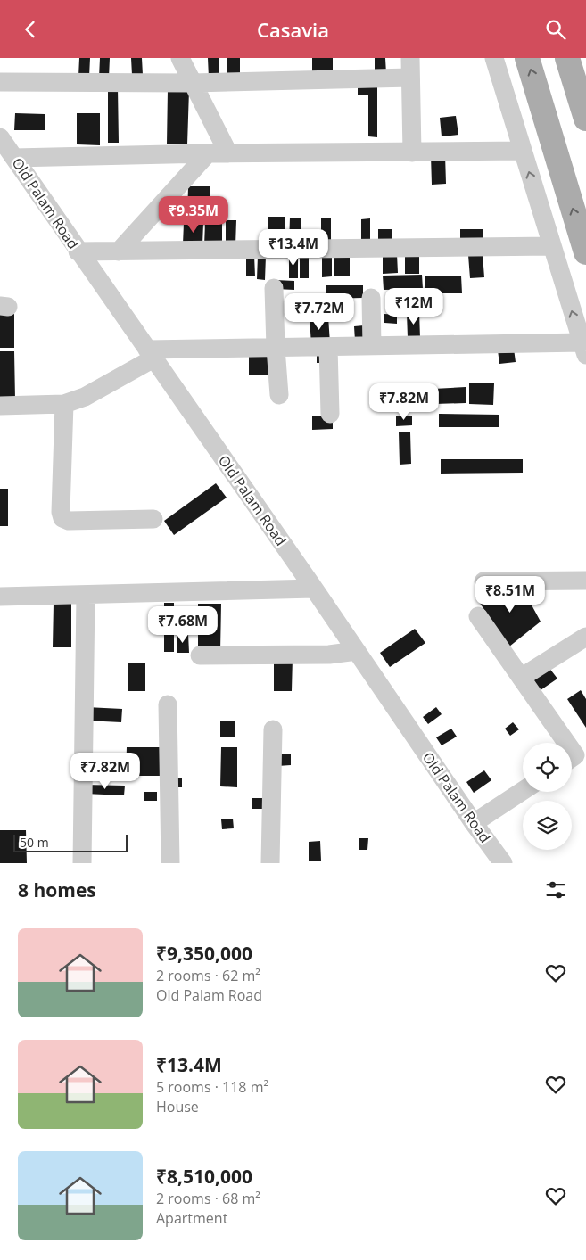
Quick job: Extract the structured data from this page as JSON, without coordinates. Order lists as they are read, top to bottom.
{
  "streets": {
    "street": ["Old Palam Road"]
  },
  "scale_bar": "50 m",
  "page": {
    "header": "Casavia",
    "price": [
      "₹9.35M",
      "₹13.4M",
      "₹12M",
      "₹7.72M",
      "₹7.82M",
      "₹8.51M",
      "₹7.68M",
      "₹7.82M"
    ],
    "scale": "50 m",
    "heading": "8 homes",
    "list": [
      {
        "name": "₹9,350,000",
        "note": "2 rooms · 62 m² · Old Palam Road"
      },
      {
        "name": "₹13.4M",
        "note": "5 rooms · 118 m² · House"
      },
      {
        "name": "₹8,510,000",
        "note": "2 rooms · 68 m² · Apartment"
      }
    ]
  }
}
